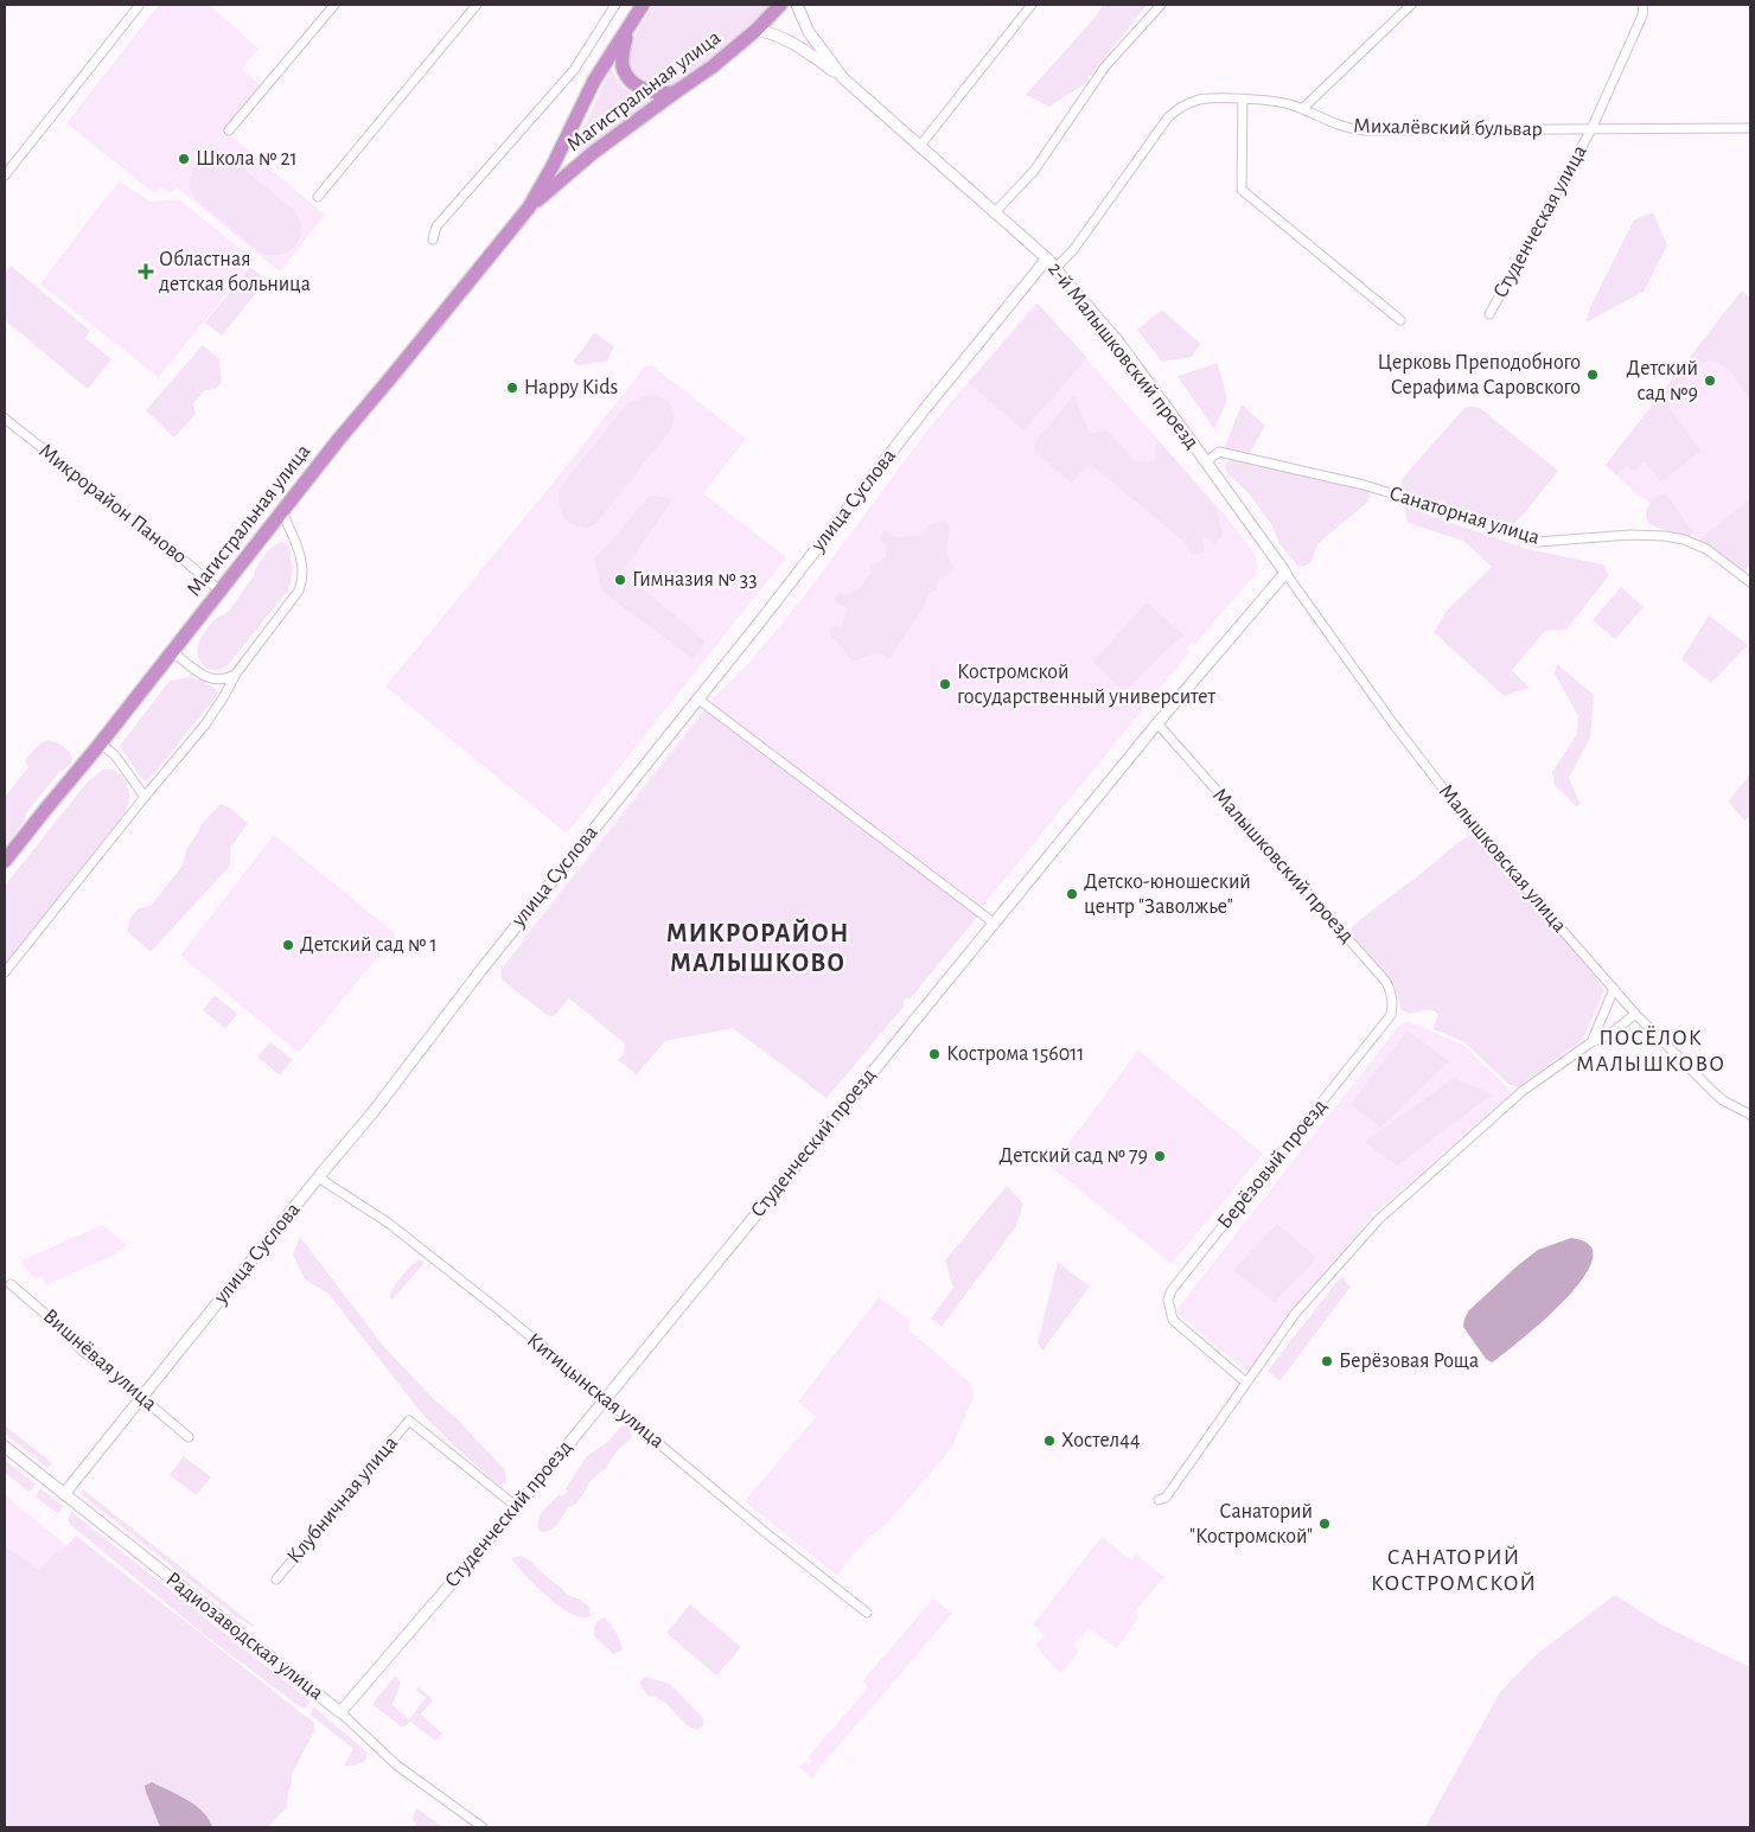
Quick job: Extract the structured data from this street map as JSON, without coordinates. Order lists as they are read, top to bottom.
{
  "streets": {
    "highway": ["Магистральная улица"],
    "street": [
      "Михалёвский бульвар",
      "Студенческая улица",
      "2-й Малышковский проезд",
      "улица Суслова",
      "Микрорайон Паново",
      "Санаторная улица",
      "Малышковская улица",
      "Малышковский проезд",
      "Студенческий проезд",
      "Берёзовый проезд",
      "Вишнёвая улица",
      "Китицынская улица",
      "Клубничная улица",
      "Радиозаводская улица"
    ]
  },
  "crossings": [
    ["Магистральная улица", "Микрорайон Паново"],
    ["Михалёвский бульвар", "Студенческая улица"],
    ["Михалёвский бульвар", "2-й Малышковский проезд"],
    ["2-й Малышковский проезд", "улица Суслова"],
    ["2-й Малышковский проезд", "Санаторная улица"],
    ["2-й Малышковский проезд", "Малышковская улица"],
    ["2-й Малышковский проезд", "Студенческий проезд"],
    ["улица Суслова", "Вишнёвая улица"],
    ["улица Суслова", "Китицынская улица"],
    ["улица Суслова", "Радиозаводская улица"],
    ["Малышковская улица", "Студенческий проезд"],
    ["Малышковский проезд", "Студенческий проезд"],
    ["Малышковский проезд", "Берёзовый проезд"],
    ["Студенческий проезд", "Китицынская улица"],
    ["Студенческий проезд", "Клубничная улица"],
    ["Студенческий проезд", "Радиозаводская улица"]
  ],
  "districts": ["МИКРОРАЙОН МАЛЫШКОВО", "ПОСЁЛОК МАЛЫШКОВО", "САНАТОРИЙ КОСТРОМСКОЙ"],
  "places": {
    "other": [
      "Школа № 21",
      "Церковь Преподобного Серафима Саровского",
      "Детский сад №9",
      "Happy Kids",
      "Гимназия № 33",
      "Костромской государственный университет",
      "Детско-юношеский центр \"Заволжье\"",
      "Детский сад № 1",
      "Кострома 156011",
      "Детский сад № 79",
      "Берёзовая Роща",
      "Хостел44",
      "Санаторий \"Костромской\""
    ],
    "health": ["Областная детская больница"]
  }
}
